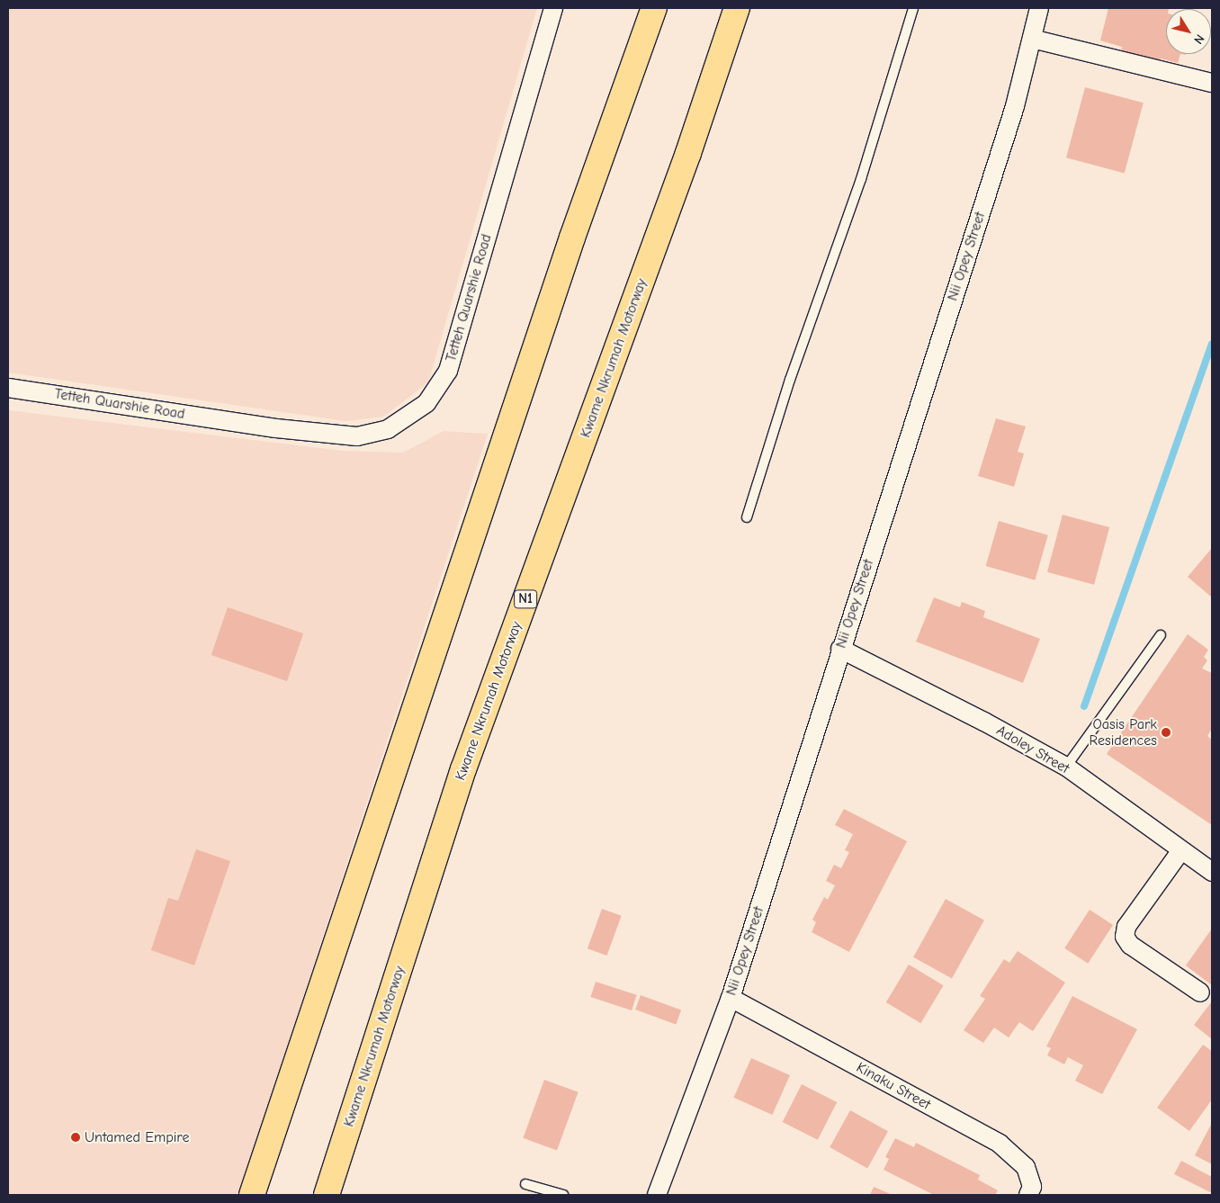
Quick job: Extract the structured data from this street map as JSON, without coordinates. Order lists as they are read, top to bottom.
{
  "streets": {
    "highway": ["Kwame Nkrumah Motorway", "N1"],
    "street": [
      "Nii Opey Street",
      "Tetteh Quarshie Road",
      "Adoley Street",
      "Kinaku Street"
    ]
  },
  "crossings": [
    ["Nii Opey Street", "Adoley Street"],
    ["Nii Opey Street", "Kinaku Street"]
  ],
  "places": ["Oasis Park Residences", "Untamed Empire"],
  "north": "bottom right"
}
